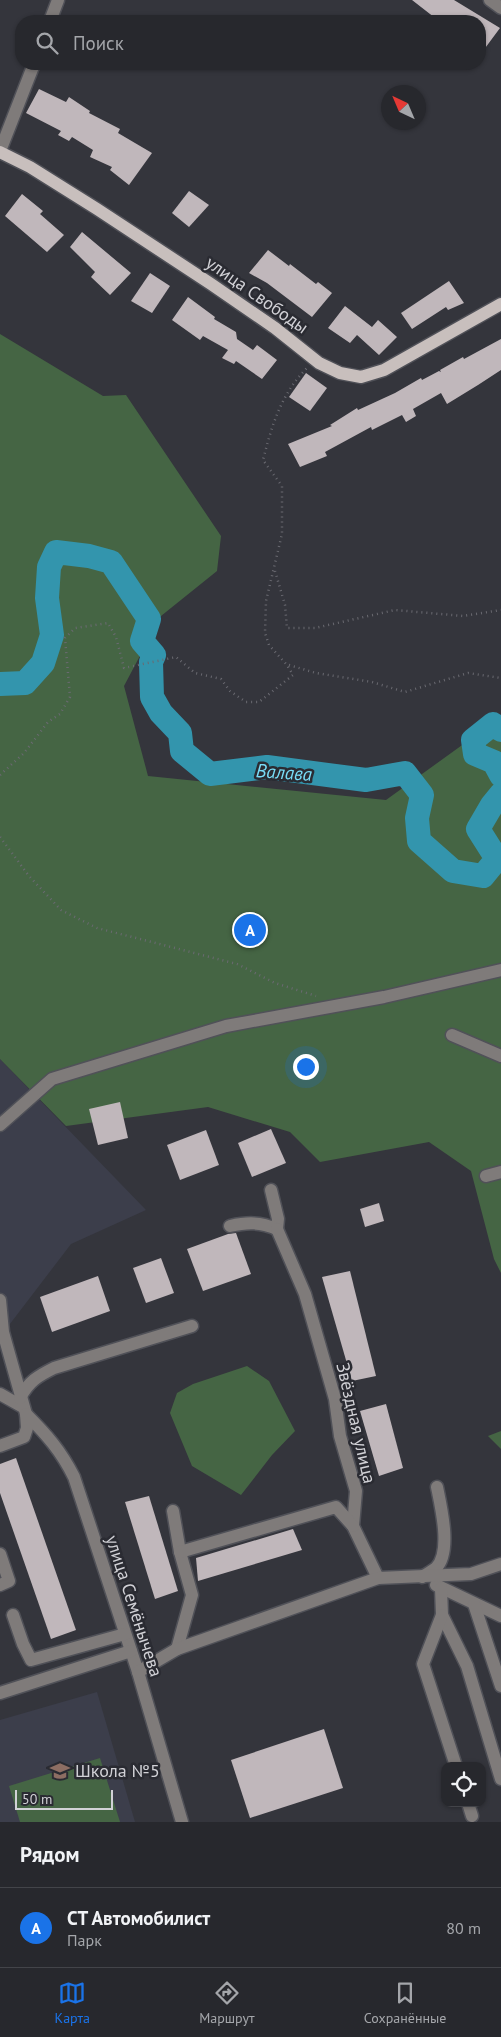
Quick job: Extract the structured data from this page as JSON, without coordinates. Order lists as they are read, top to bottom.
{
  "streets": {
    "main road": ["улица Свободы"],
    "street": ["Звёздная улица", "улица Семёнычева"]
  },
  "water": ["Валава"],
  "places": {
    "school or university": ["Школа №5"]
  },
  "scale_bar": "50 m",
  "north": "top left",
  "page": {
    "search": "Поиск",
    "pins": "A",
    "scale": "50 m",
    "heading": "Рядом",
    "list": [
      {
        "mark": "A",
        "name": "СТ Автомобилист",
        "note": "Парк",
        "value": "80 m"
      }
    ],
    "nav": ["Карта", "Маршрут", "Сохранённые"]
  }
}
